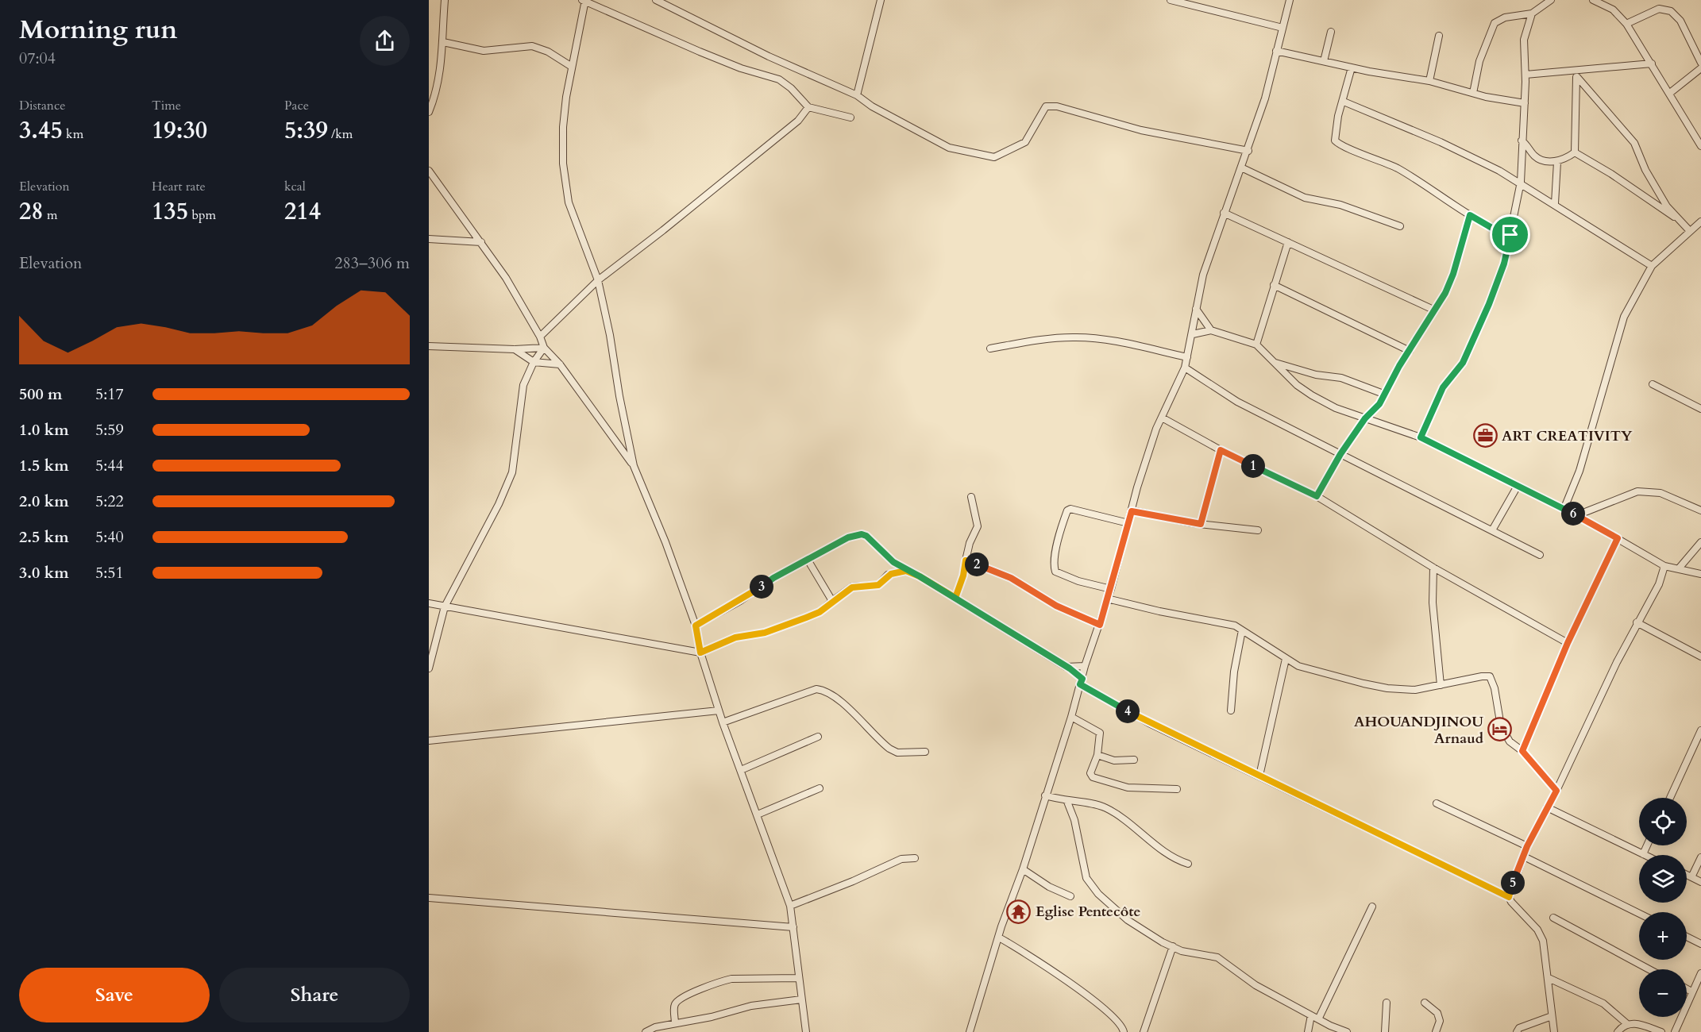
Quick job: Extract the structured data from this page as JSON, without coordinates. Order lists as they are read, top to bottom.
{
  "places": {
    "office": ["ART CREATIVITY"],
    "hotel": ["AHOUANDJINOU Arnaud"],
    "temple": ["Eglise Pentecôte"]
  },
  "page": {
    "heading": ["Morning run", "07:04"],
    "stats": [
      ["Distance", "3.45 km"],
      ["Time", "19:30"],
      ["Pace", "5:39 /km"],
      ["Elevation", "28 m"],
      ["Heart rate", "135 bpm"],
      ["kcal", "214"]
    ],
    "chart": ["Elevation", "283–306 m"],
    "list": [
      {
        "name": "500 m",
        "note": "5:17"
      },
      {
        "name": "1.0 km",
        "note": "5:59"
      },
      {
        "name": "1.5 km",
        "note": "5:44"
      },
      {
        "name": "2.0 km",
        "note": "5:22"
      },
      {
        "name": "2.5 km",
        "note": "5:40"
      },
      {
        "name": "3.0 km",
        "note": "5:51"
      }
    ],
    "pins": [
      "1",
      "6",
      "2",
      "3",
      "4",
      "5"
    ],
    "map_buttons": ["+", "−"],
    "buttons": ["Save", "Share"]
  }
}
